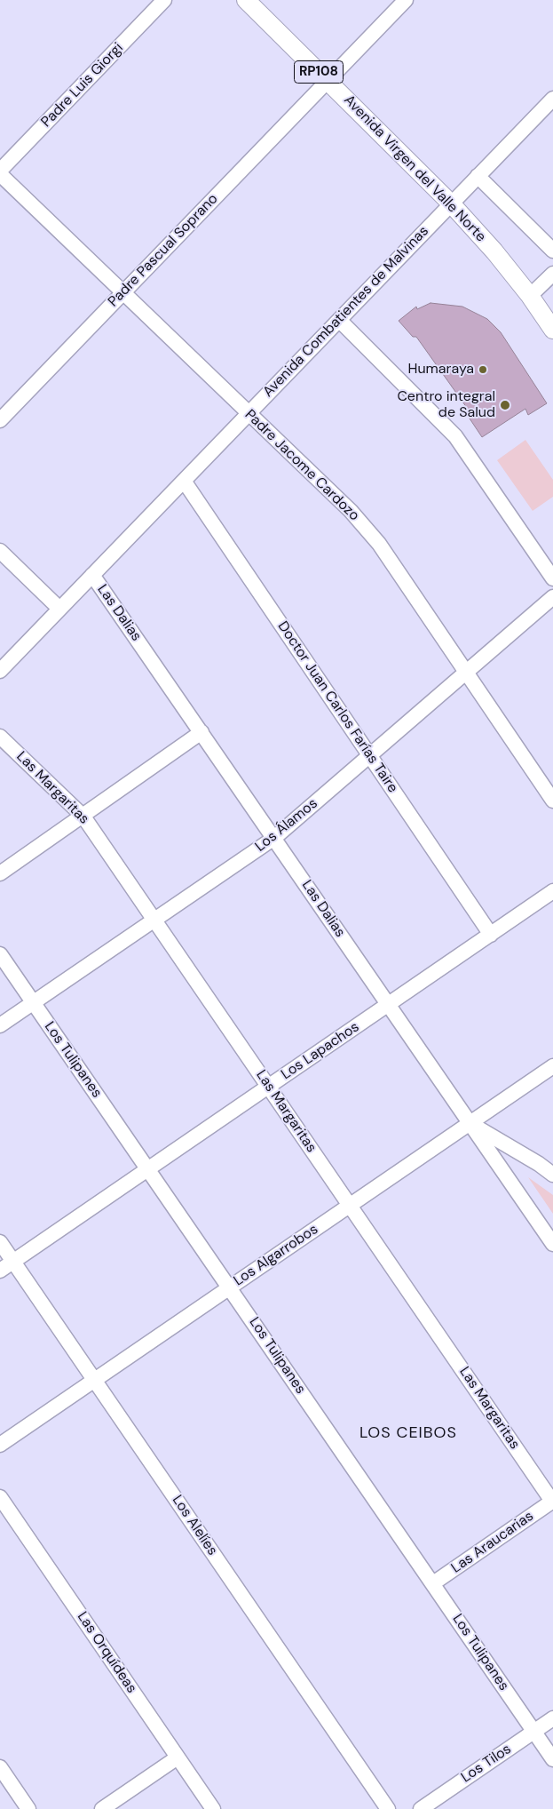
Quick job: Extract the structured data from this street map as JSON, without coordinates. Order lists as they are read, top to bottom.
{
  "streets": {
    "main road": ["RP108", "Avenida Virgen del Valle Norte"],
    "street": [
      "Padre Luis Giorgi",
      "Padre Pascual Soprano",
      "Avenida Combatientes de Malvinas",
      "Padre Jacome Cardozo",
      "Las Dalias",
      "Doctor Juan Carlos Farías Taire",
      "Las Margaritas",
      "Los Álamos",
      "Los Lapachos",
      "Los Tulipanes",
      "Los Algarrobos",
      "Los Alelíes",
      "Las Araucarias",
      "Las Orquídeas",
      "Los Tilos"
    ]
  },
  "crossings": [
    ["Avenida Virgen del Valle Norte", "Padre Pascual Soprano"],
    ["Avenida Virgen del Valle Norte", "Avenida Combatientes de Malvinas"],
    ["Padre Pascual Soprano", "Padre Jacome Cardozo"],
    ["Avenida Combatientes de Malvinas", "Padre Jacome Cardozo"],
    ["Avenida Combatientes de Malvinas", "Las Dalias"],
    ["Avenida Combatientes de Malvinas", "Doctor Juan Carlos Farías Taire"],
    ["Padre Jacome Cardozo", "Los Álamos"],
    ["Las Dalias", "Los Álamos"],
    ["Las Dalias", "Los Lapachos"],
    ["Las Dalias", "Los Algarrobos"],
    ["Doctor Juan Carlos Farías Taire", "Los Álamos"],
    ["Doctor Juan Carlos Farías Taire", "Los Lapachos"],
    ["Las Margaritas", "Los Álamos"],
    ["Las Margaritas", "Los Lapachos"],
    ["Las Margaritas", "Los Algarrobos"],
    ["Las Margaritas", "Las Araucarias"],
    ["Los Álamos", "Los Tulipanes"],
    ["Los Lapachos", "Los Tulipanes"],
    ["Los Lapachos", "Los Alelíes"],
    ["Los Tulipanes", "Los Algarrobos"],
    ["Los Tulipanes", "Las Araucarias"],
    ["Los Tulipanes", "Los Tilos"],
    ["Los Algarrobos", "Los Alelíes"]
  ],
  "districts": ["LOS CEIBOS"],
  "places": ["Humaraya", "Centro integral de Salud"]
}
